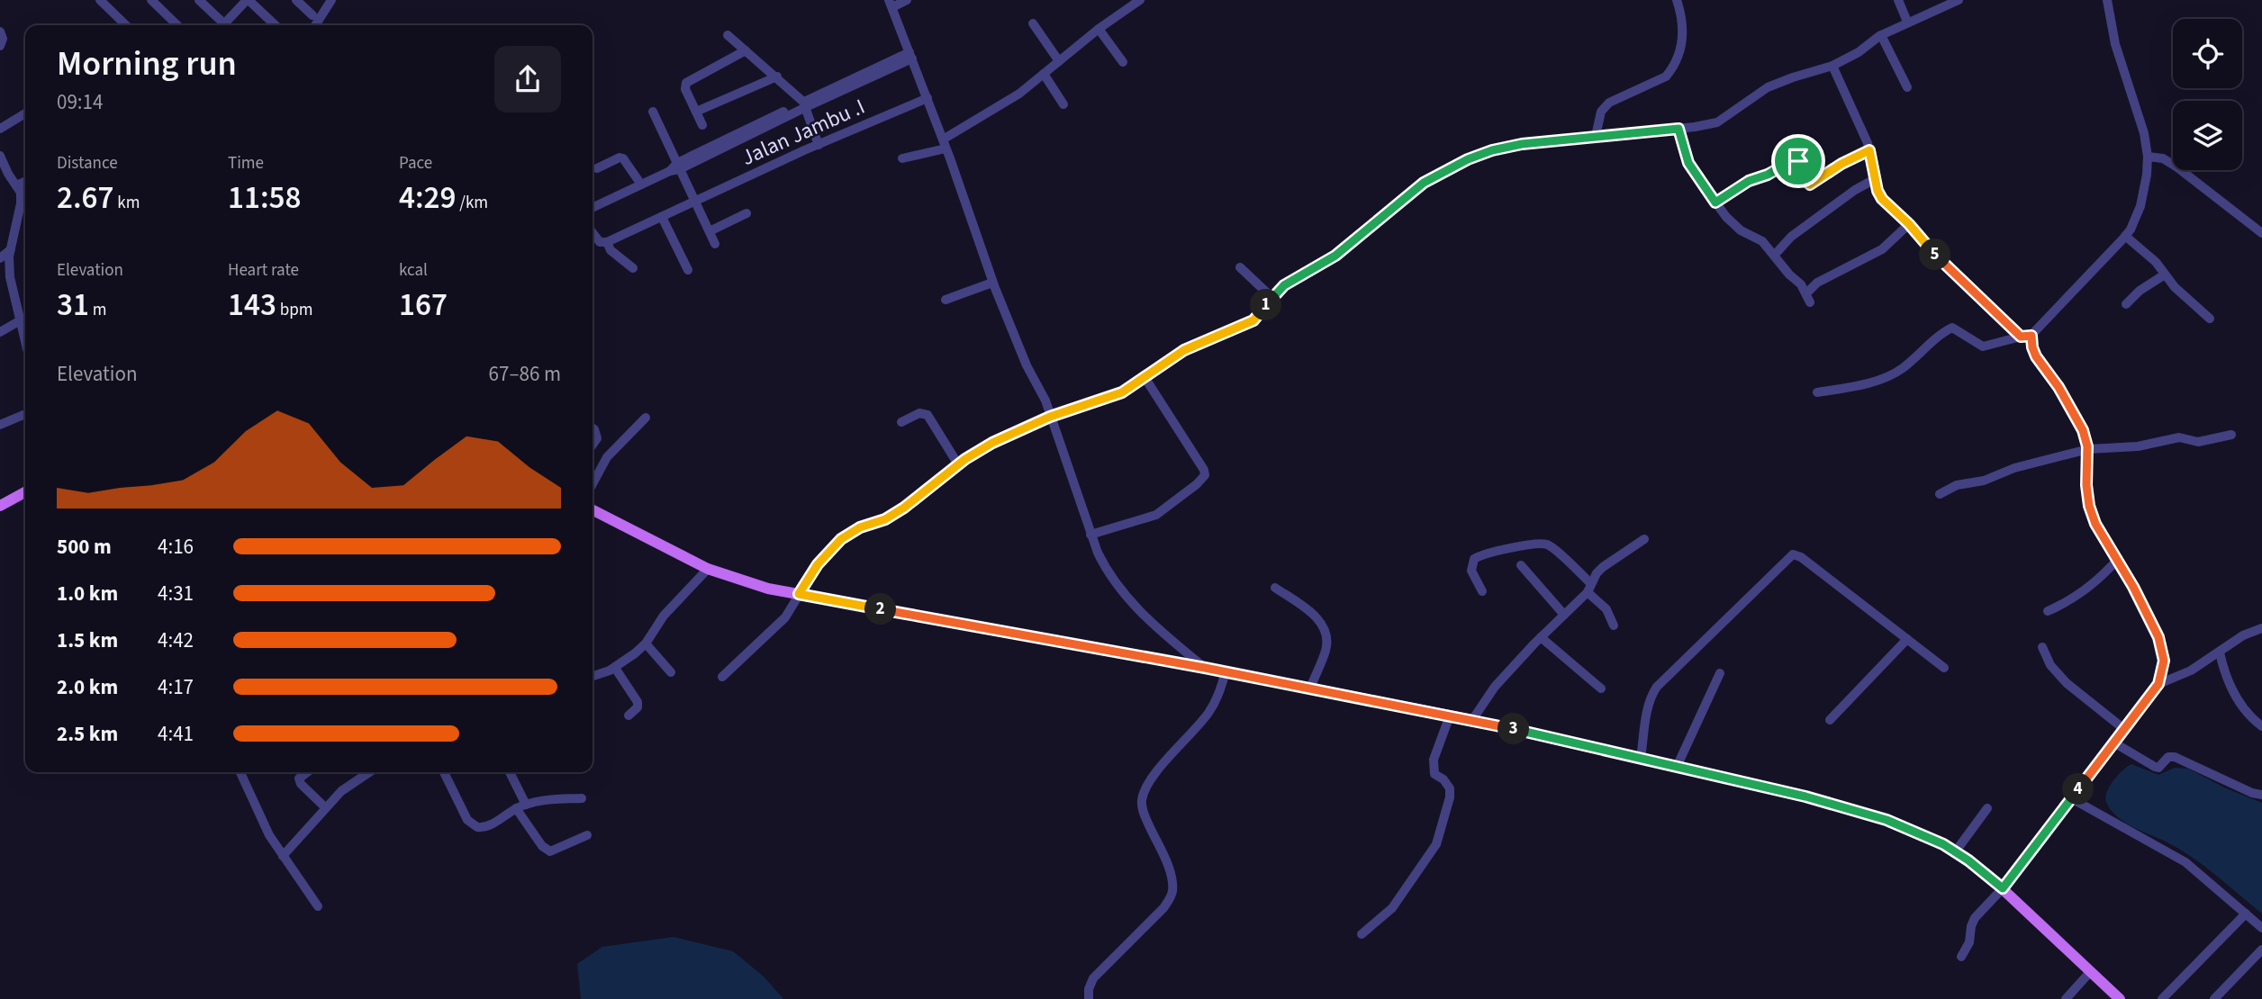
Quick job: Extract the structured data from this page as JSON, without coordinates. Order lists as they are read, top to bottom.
{
  "streets": {
    "street": ["Jalan Jambu .I"]
  },
  "page": {
    "heading": ["Morning run", "09:14"],
    "stats": [
      ["Distance", "2.67 km"],
      ["Time", "11:58"],
      ["Pace", "4:29 /km"],
      ["Elevation", "31 m"],
      ["Heart rate", "143 bpm"],
      ["kcal", "167"]
    ],
    "pins": [
      "5",
      "1",
      "2",
      "3",
      "4"
    ],
    "chart": ["Elevation", "67–86 m"],
    "list": [
      {
        "name": "500 m",
        "note": "4:16"
      },
      {
        "name": "1.0 km",
        "note": "4:31"
      },
      {
        "name": "1.5 km",
        "note": "4:42"
      },
      {
        "name": "2.0 km",
        "note": "4:17"
      },
      {
        "name": "2.5 km",
        "note": "4:41"
      }
    ]
  }
}
